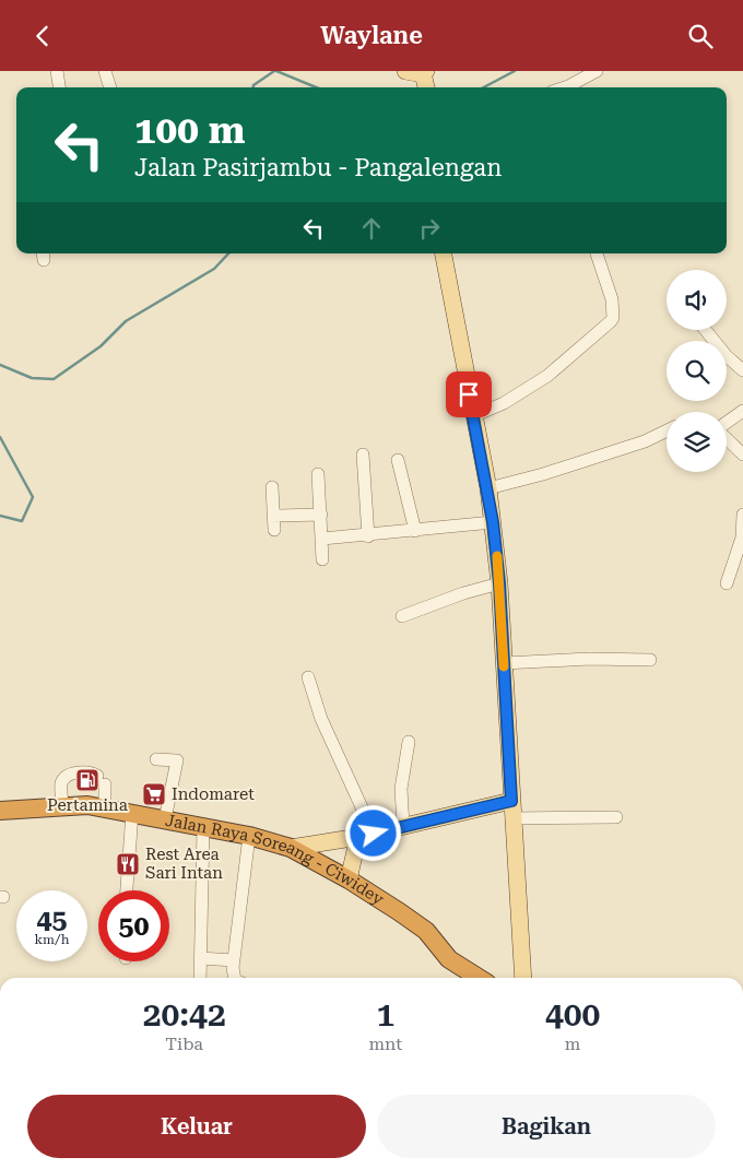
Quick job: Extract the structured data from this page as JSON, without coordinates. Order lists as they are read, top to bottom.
{
  "streets": {
    "highway": ["Jalan Raya Soreang - Ciwidey"]
  },
  "places": {
    "fuel station": ["Pertamina"],
    "supermarket": ["Indomaret"],
    "restaurant": ["Rest Area Sari Intan"]
  },
  "page": {
    "header": "Waylane",
    "turn": ["100 m", "Jalan Pasirjambu - Pangalengan"],
    "speed": "45 km/h",
    "limit": "50",
    "eta": [
      "20:42",
      "Tiba",
      "1",
      "mnt",
      "400",
      "m"
    ],
    "buttons": ["Keluar", "Bagikan"]
  }
}
